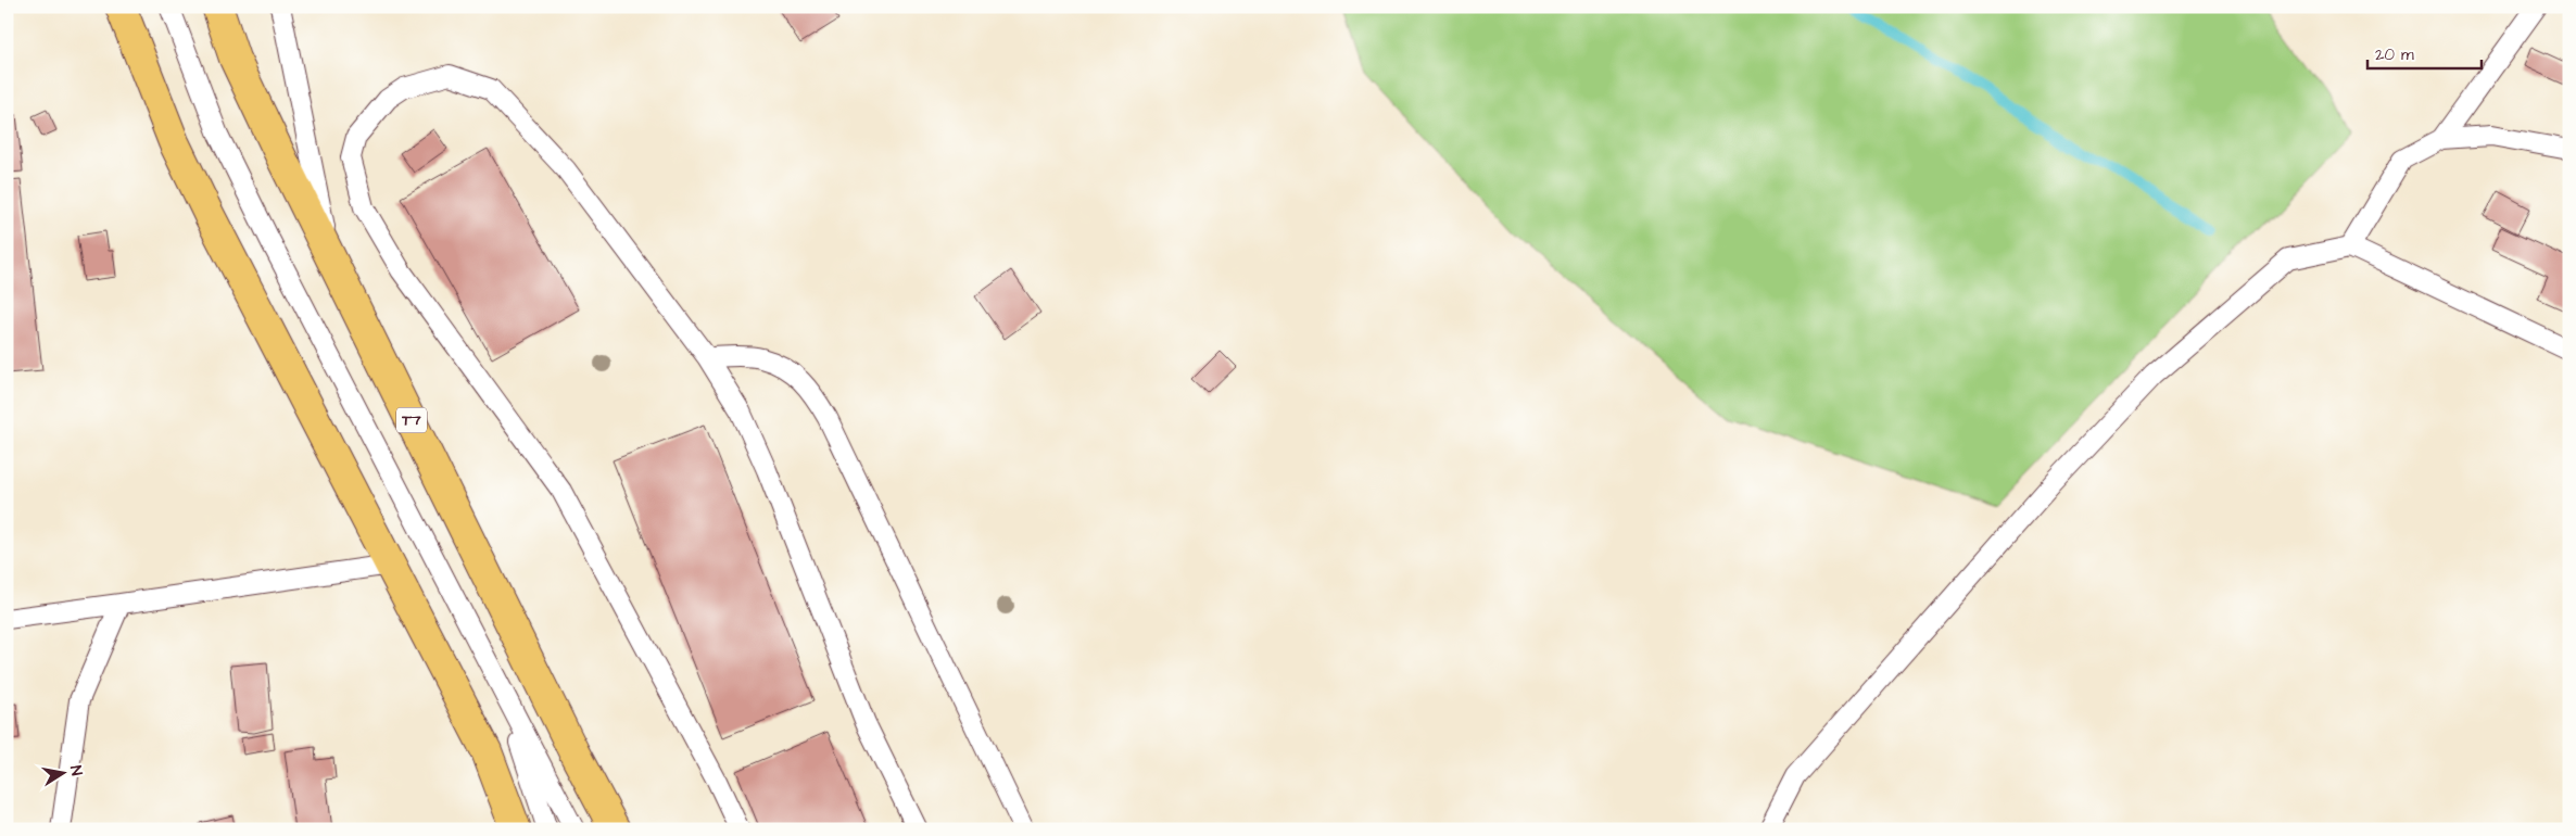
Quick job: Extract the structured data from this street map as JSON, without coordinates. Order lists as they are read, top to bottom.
{
  "streets": {
    "highway": ["T7"]
  },
  "scale_bar": "20 m",
  "north": "right"
}
